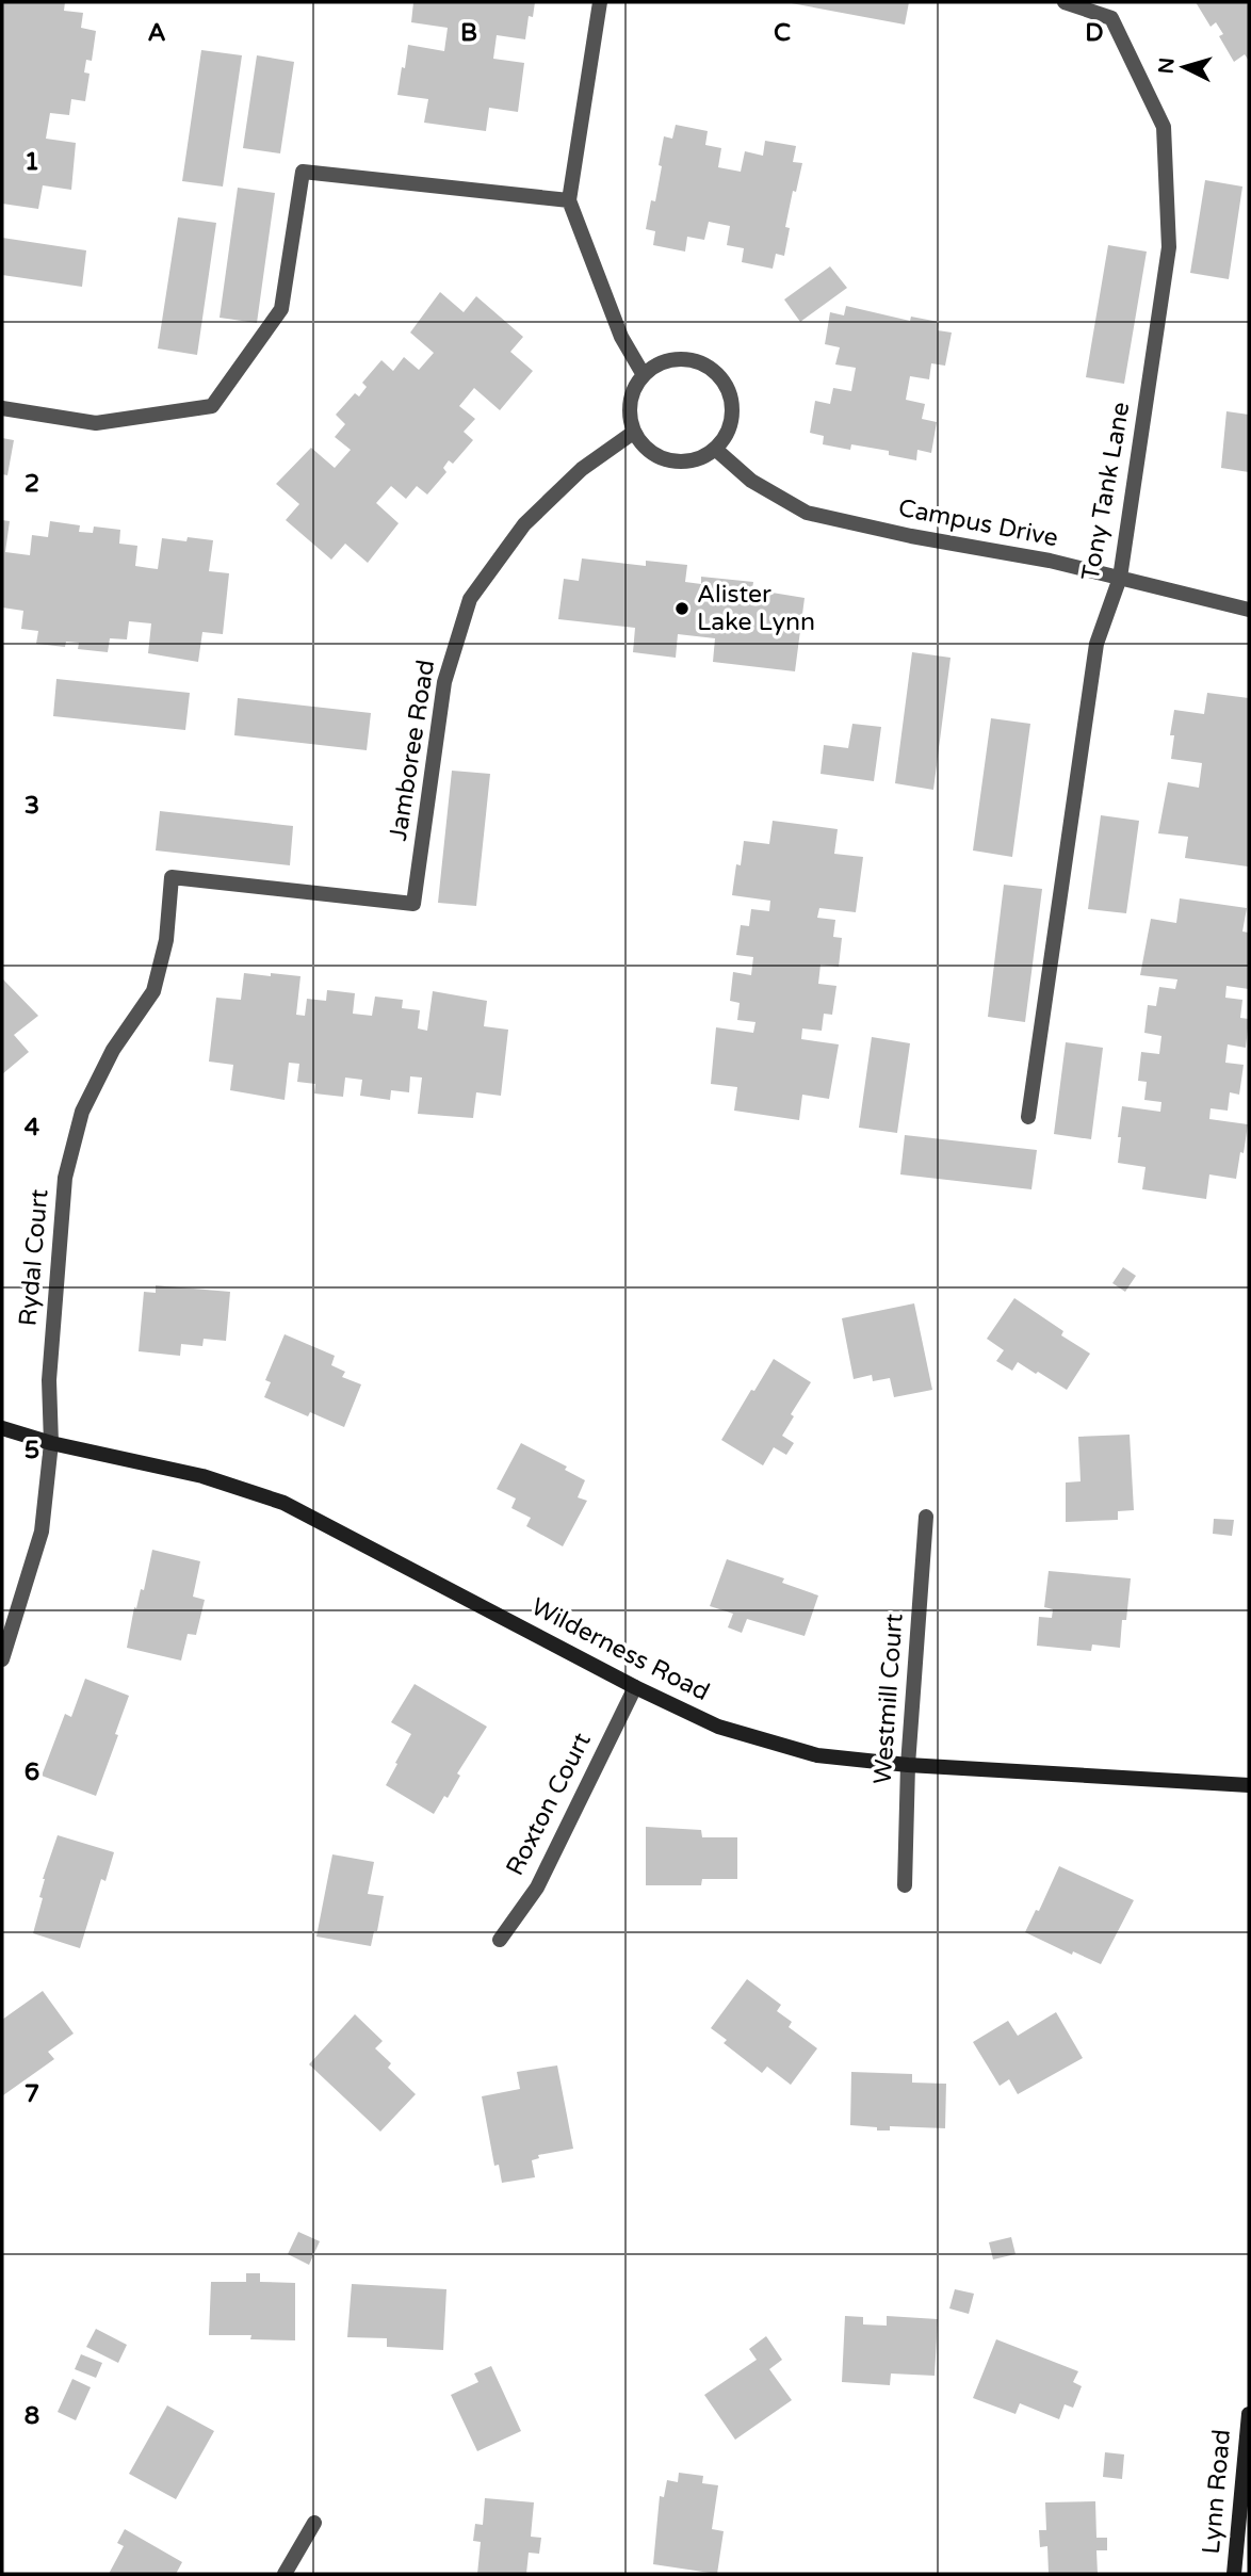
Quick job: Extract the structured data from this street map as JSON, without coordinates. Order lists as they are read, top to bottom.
{
  "streets": {
    "street": [
      "Tony Tank Lane",
      "Campus Drive",
      "Jamboree Road",
      "Rydal Court",
      "Wilderness Road",
      "Westmill Court",
      "Roxton Court",
      "Lynn Road"
    ]
  },
  "crossings": [
    ["Tony Tank Lane", "Campus Drive"],
    ["Campus Drive", "Jamboree Road"],
    ["Jamboree Road", "Rydal Court"],
    ["Rydal Court", "Wilderness Road"],
    ["Wilderness Road", "Westmill Court"],
    ["Wilderness Road", "Roxton Court"]
  ],
  "places": ["Alister Lake Lynn"],
  "north": "left",
  "grid": {
    "columns": [
      "A",
      "B",
      "C",
      "D"
    ],
    "rows": [
      "1",
      "2",
      "3",
      "4",
      "5",
      "6",
      "7",
      "8"
    ]
  }
}
